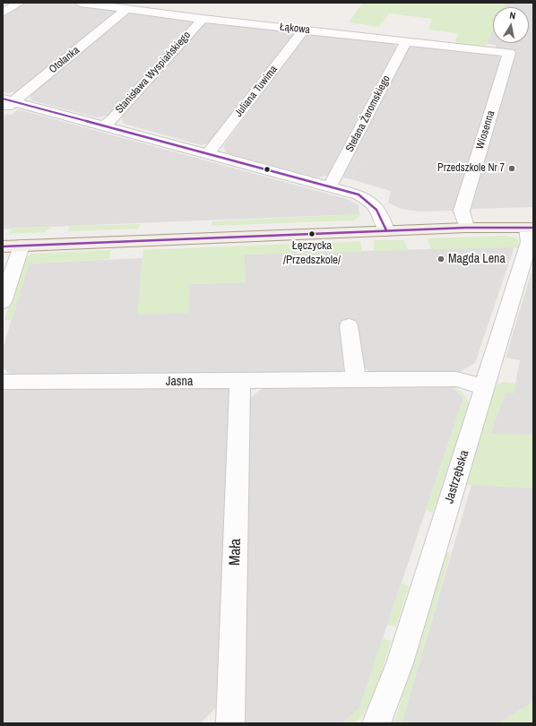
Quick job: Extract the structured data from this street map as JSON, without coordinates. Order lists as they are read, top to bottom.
{
  "streets": {
    "street": [
      "Łąkowa",
      "Otolanka",
      "Stanisława Wyspiańskiego",
      "Juliana Tuwima",
      "Stefana Żeromskiego",
      "Wiosenna",
      "Jasna",
      "Jastrzębska",
      "Mała"
    ]
  },
  "crossings": [
    ["Łąkowa", "Otolanka"],
    ["Łąkowa", "Stanisława Wyspiańskiego"],
    ["Łąkowa", "Juliana Tuwima"],
    ["Łąkowa", "Stefana Żeromskiego"],
    ["Łąkowa", "Wiosenna"],
    ["Jasna", "Jastrzębska"],
    ["Jasna", "Mała"]
  ],
  "places": ["Przedszkole Nr 7", "Łęczycka /Przedszkole/", "Magda Lena"],
  "north": "top"
}
